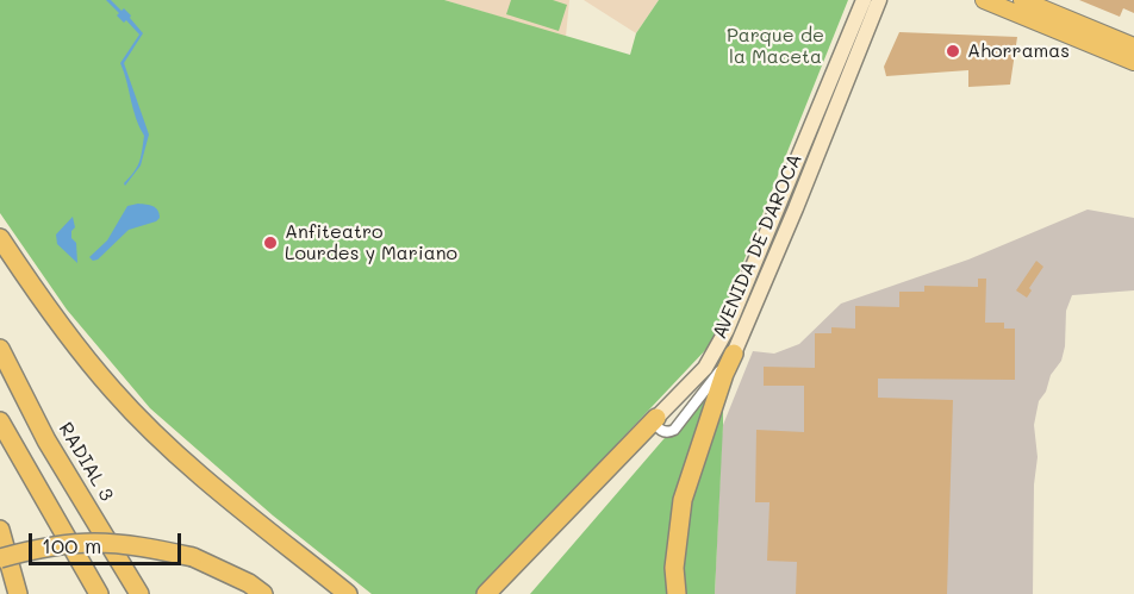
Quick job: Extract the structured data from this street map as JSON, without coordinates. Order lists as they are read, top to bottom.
{
  "streets": {
    "highway": ["RADIAL 3"],
    "main road": ["AVENIDA DE DAROCA"]
  },
  "parks": ["Parque de la Maceta"],
  "places": ["Ahorramas", "Anfiteatro Lourdes y Mariano"],
  "scale_bar": "100 m"
}
